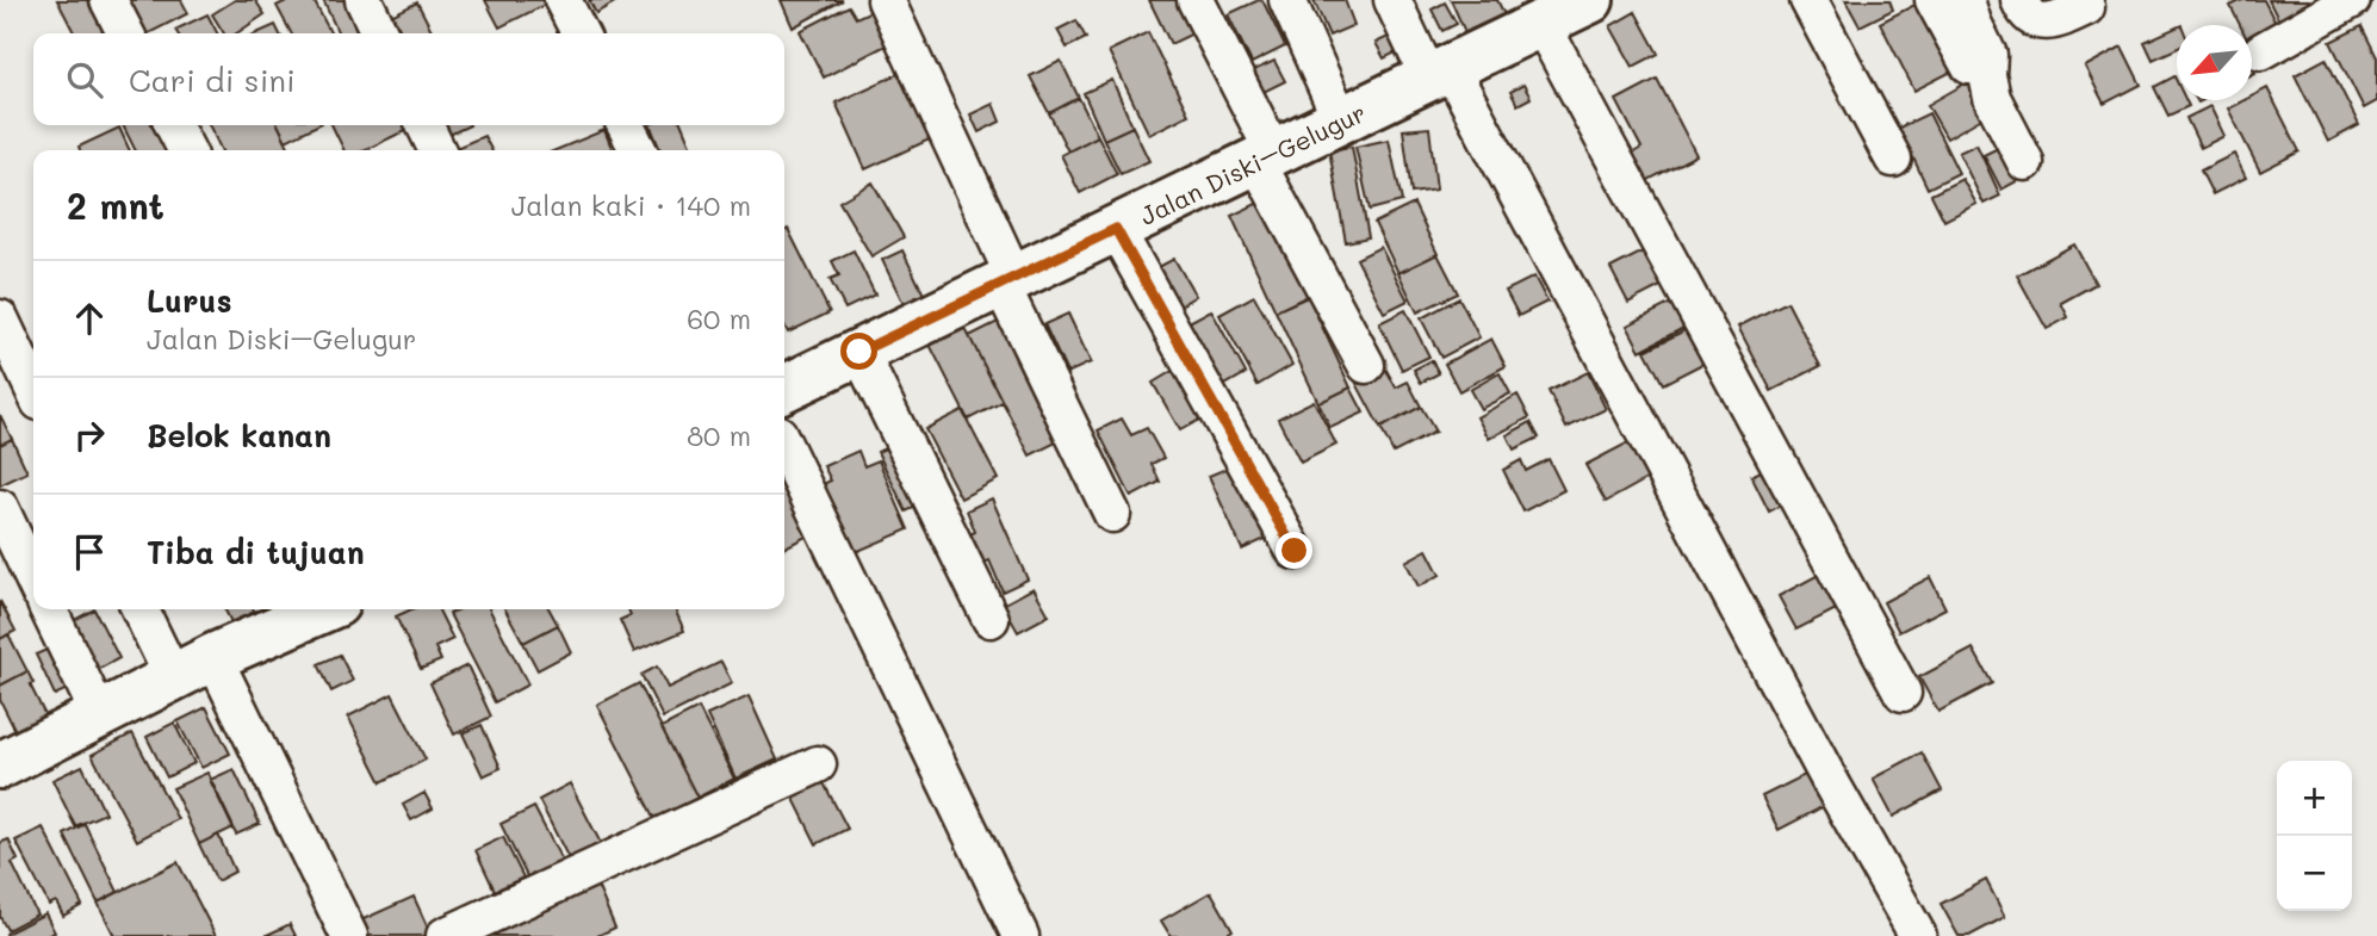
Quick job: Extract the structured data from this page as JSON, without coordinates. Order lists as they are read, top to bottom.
{
  "streets": {
    "main road": ["Jalan Diski–Gelugur"]
  },
  "north": "bottom left",
  "page": {
    "search": "Cari di sini",
    "heading": ["2 mnt", "Jalan kaki · 140 m"],
    "list": [
      ["Lurus", "Jalan Diski–Gelugur", "60 m"],
      ["Belok kanan", "80 m"],
      "Tiba di tujuan"
    ],
    "map_buttons": ["+", "−"]
  }
}
